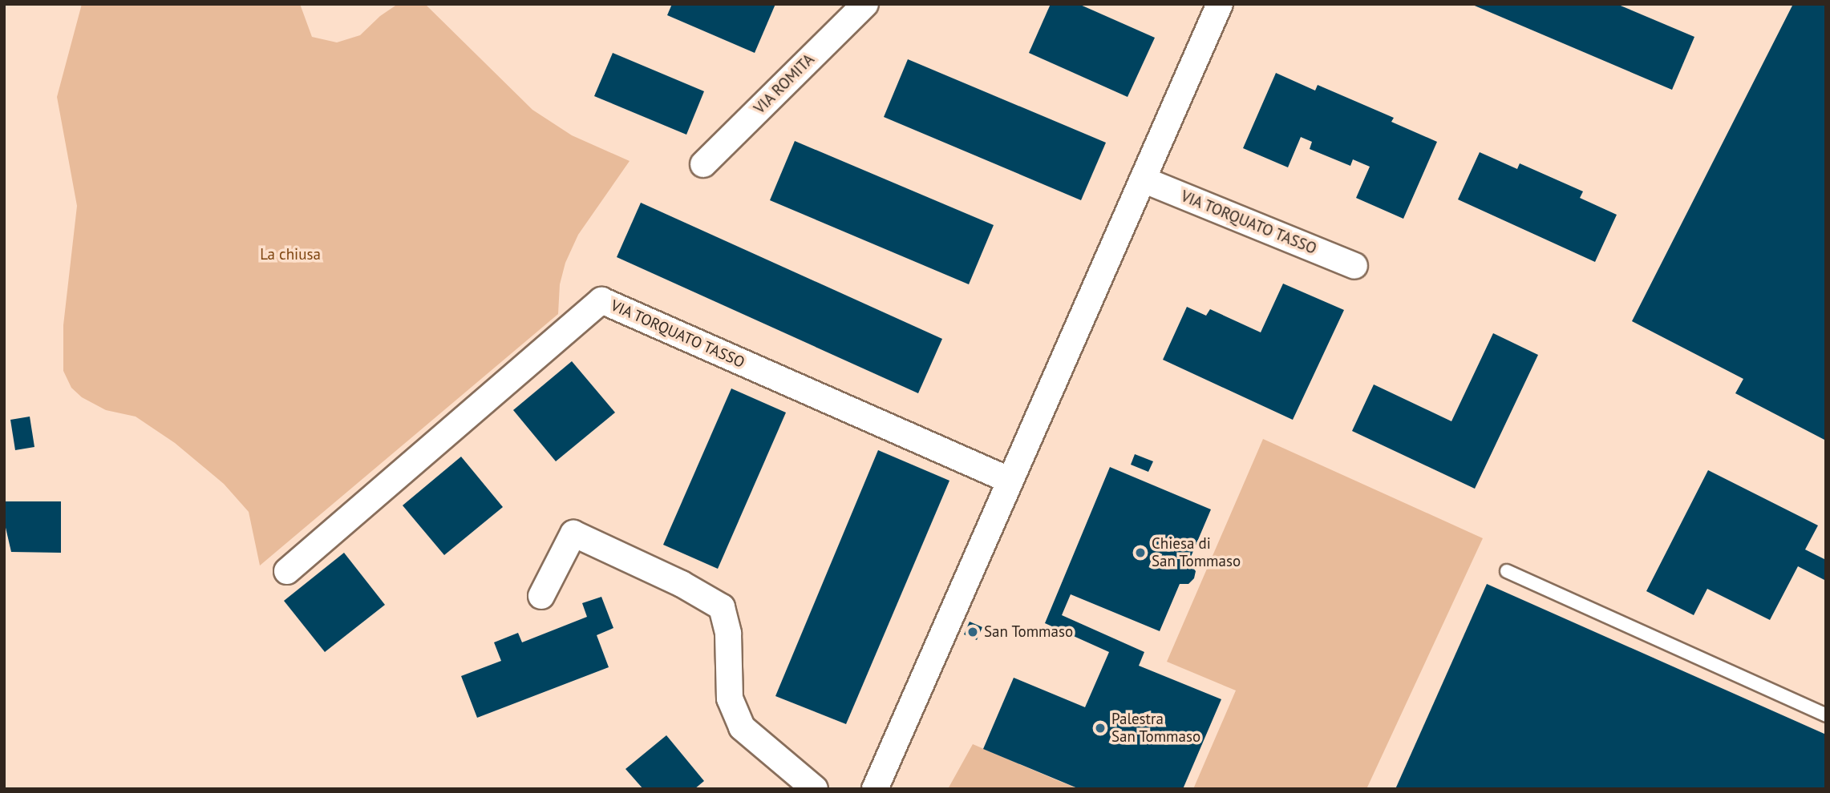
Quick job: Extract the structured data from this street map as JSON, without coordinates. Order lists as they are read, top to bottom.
{
  "streets": {
    "street": ["VIA ROMITA", "VIA TORQUATO TASSO"]
  },
  "parks": ["La chiusa"],
  "places": ["Chiesa di San Tommaso", "San Tommaso", "Palestra San Tommaso"]
}
